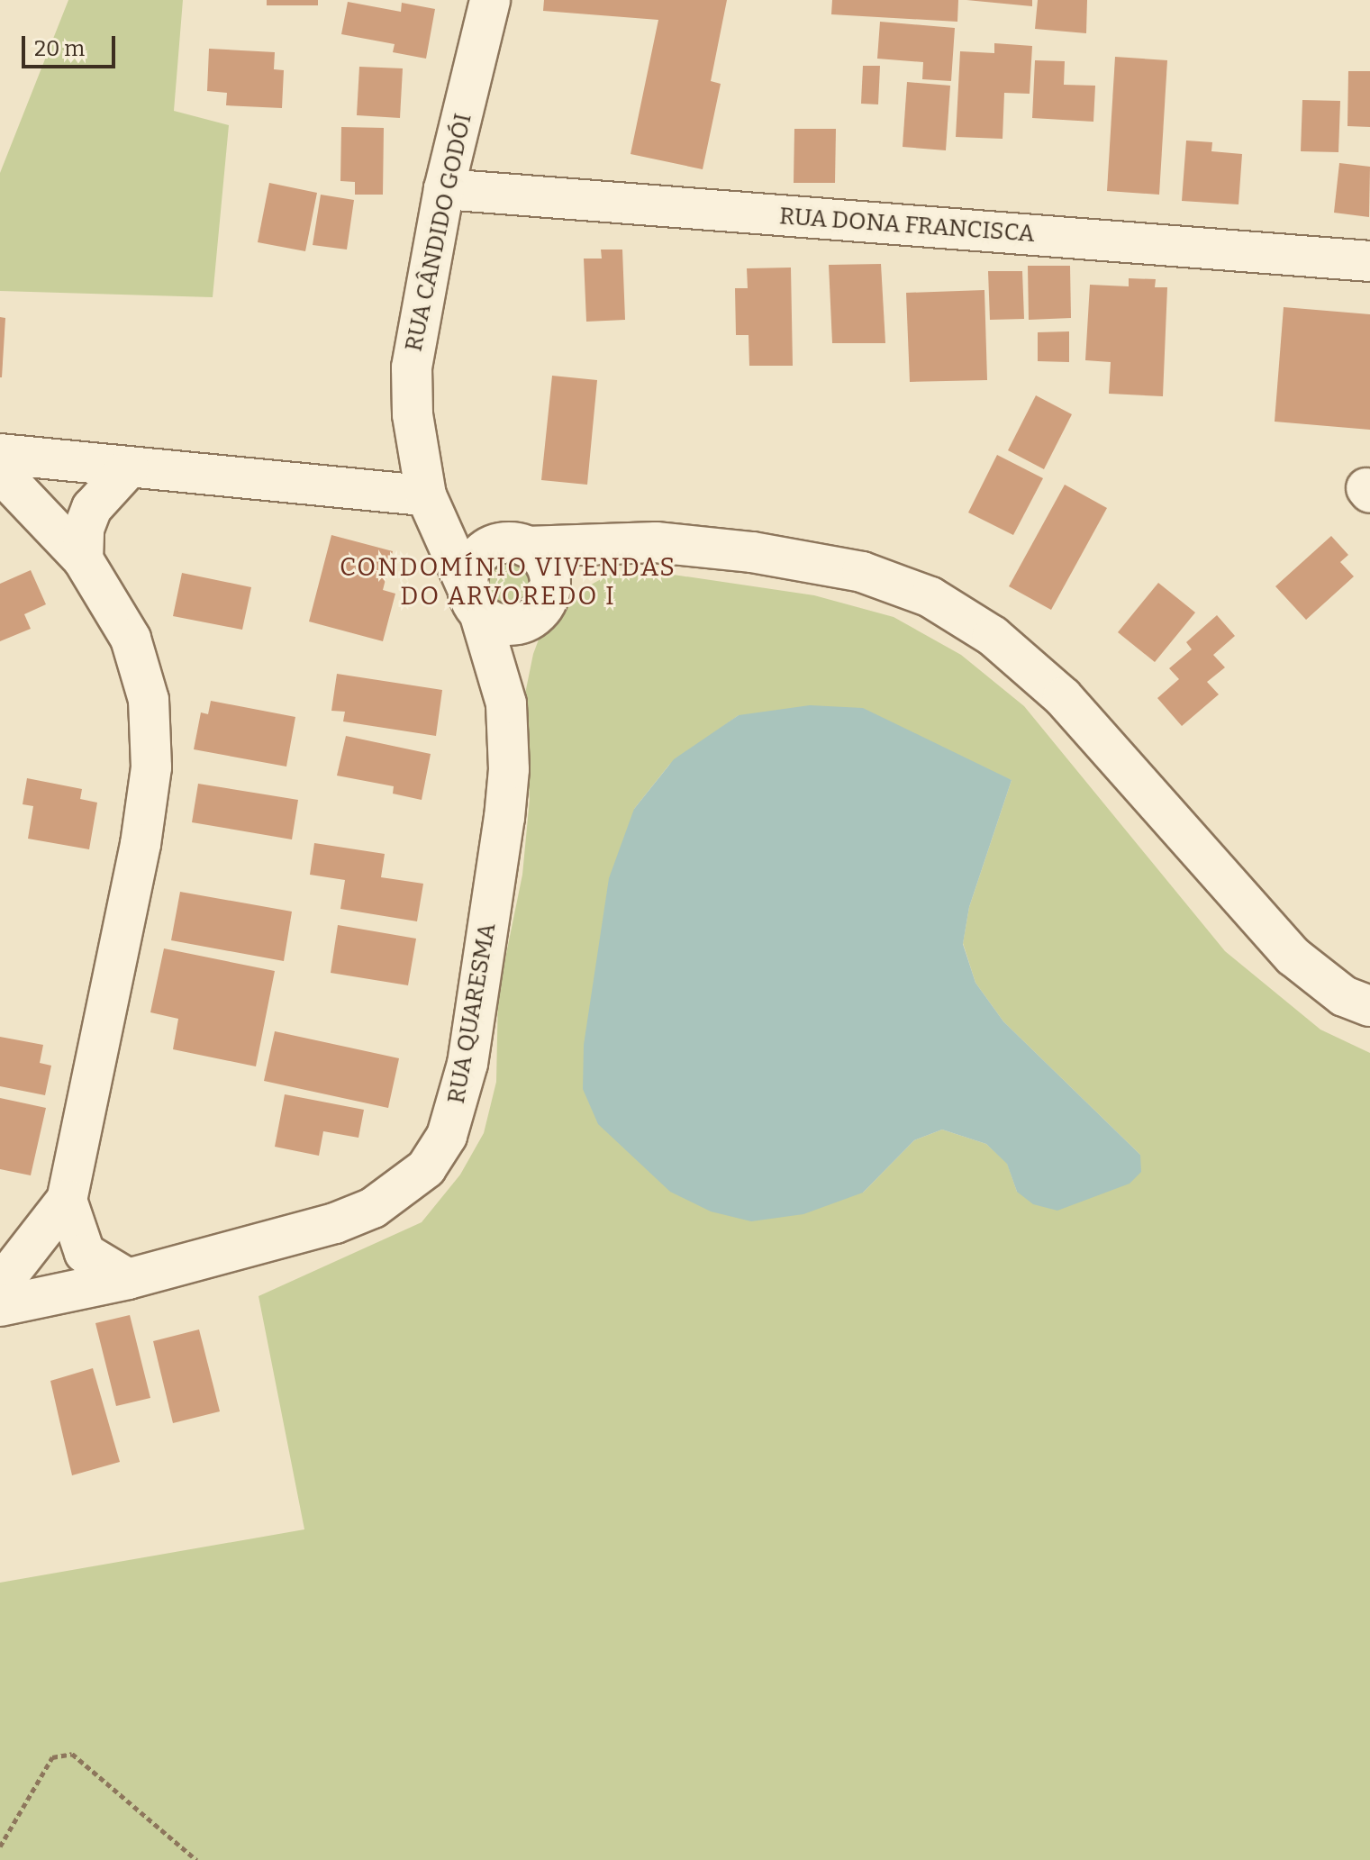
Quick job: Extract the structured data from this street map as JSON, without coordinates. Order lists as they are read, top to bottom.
{
  "streets": {
    "street": ["RUA DONA FRANCISCA", "RUA CÂNDIDO GODÓI", "RUA QUARESMA"]
  },
  "crossings": [
    ["RUA DONA FRANCISCA", "RUA CÂNDIDO GODÓI"],
    ["RUA CÂNDIDO GODÓI", "RUA QUARESMA"]
  ],
  "districts": ["CONDOMÍNIO VIVENDAS DO ARVOREDO I"],
  "scale_bar": "20 m"
}
